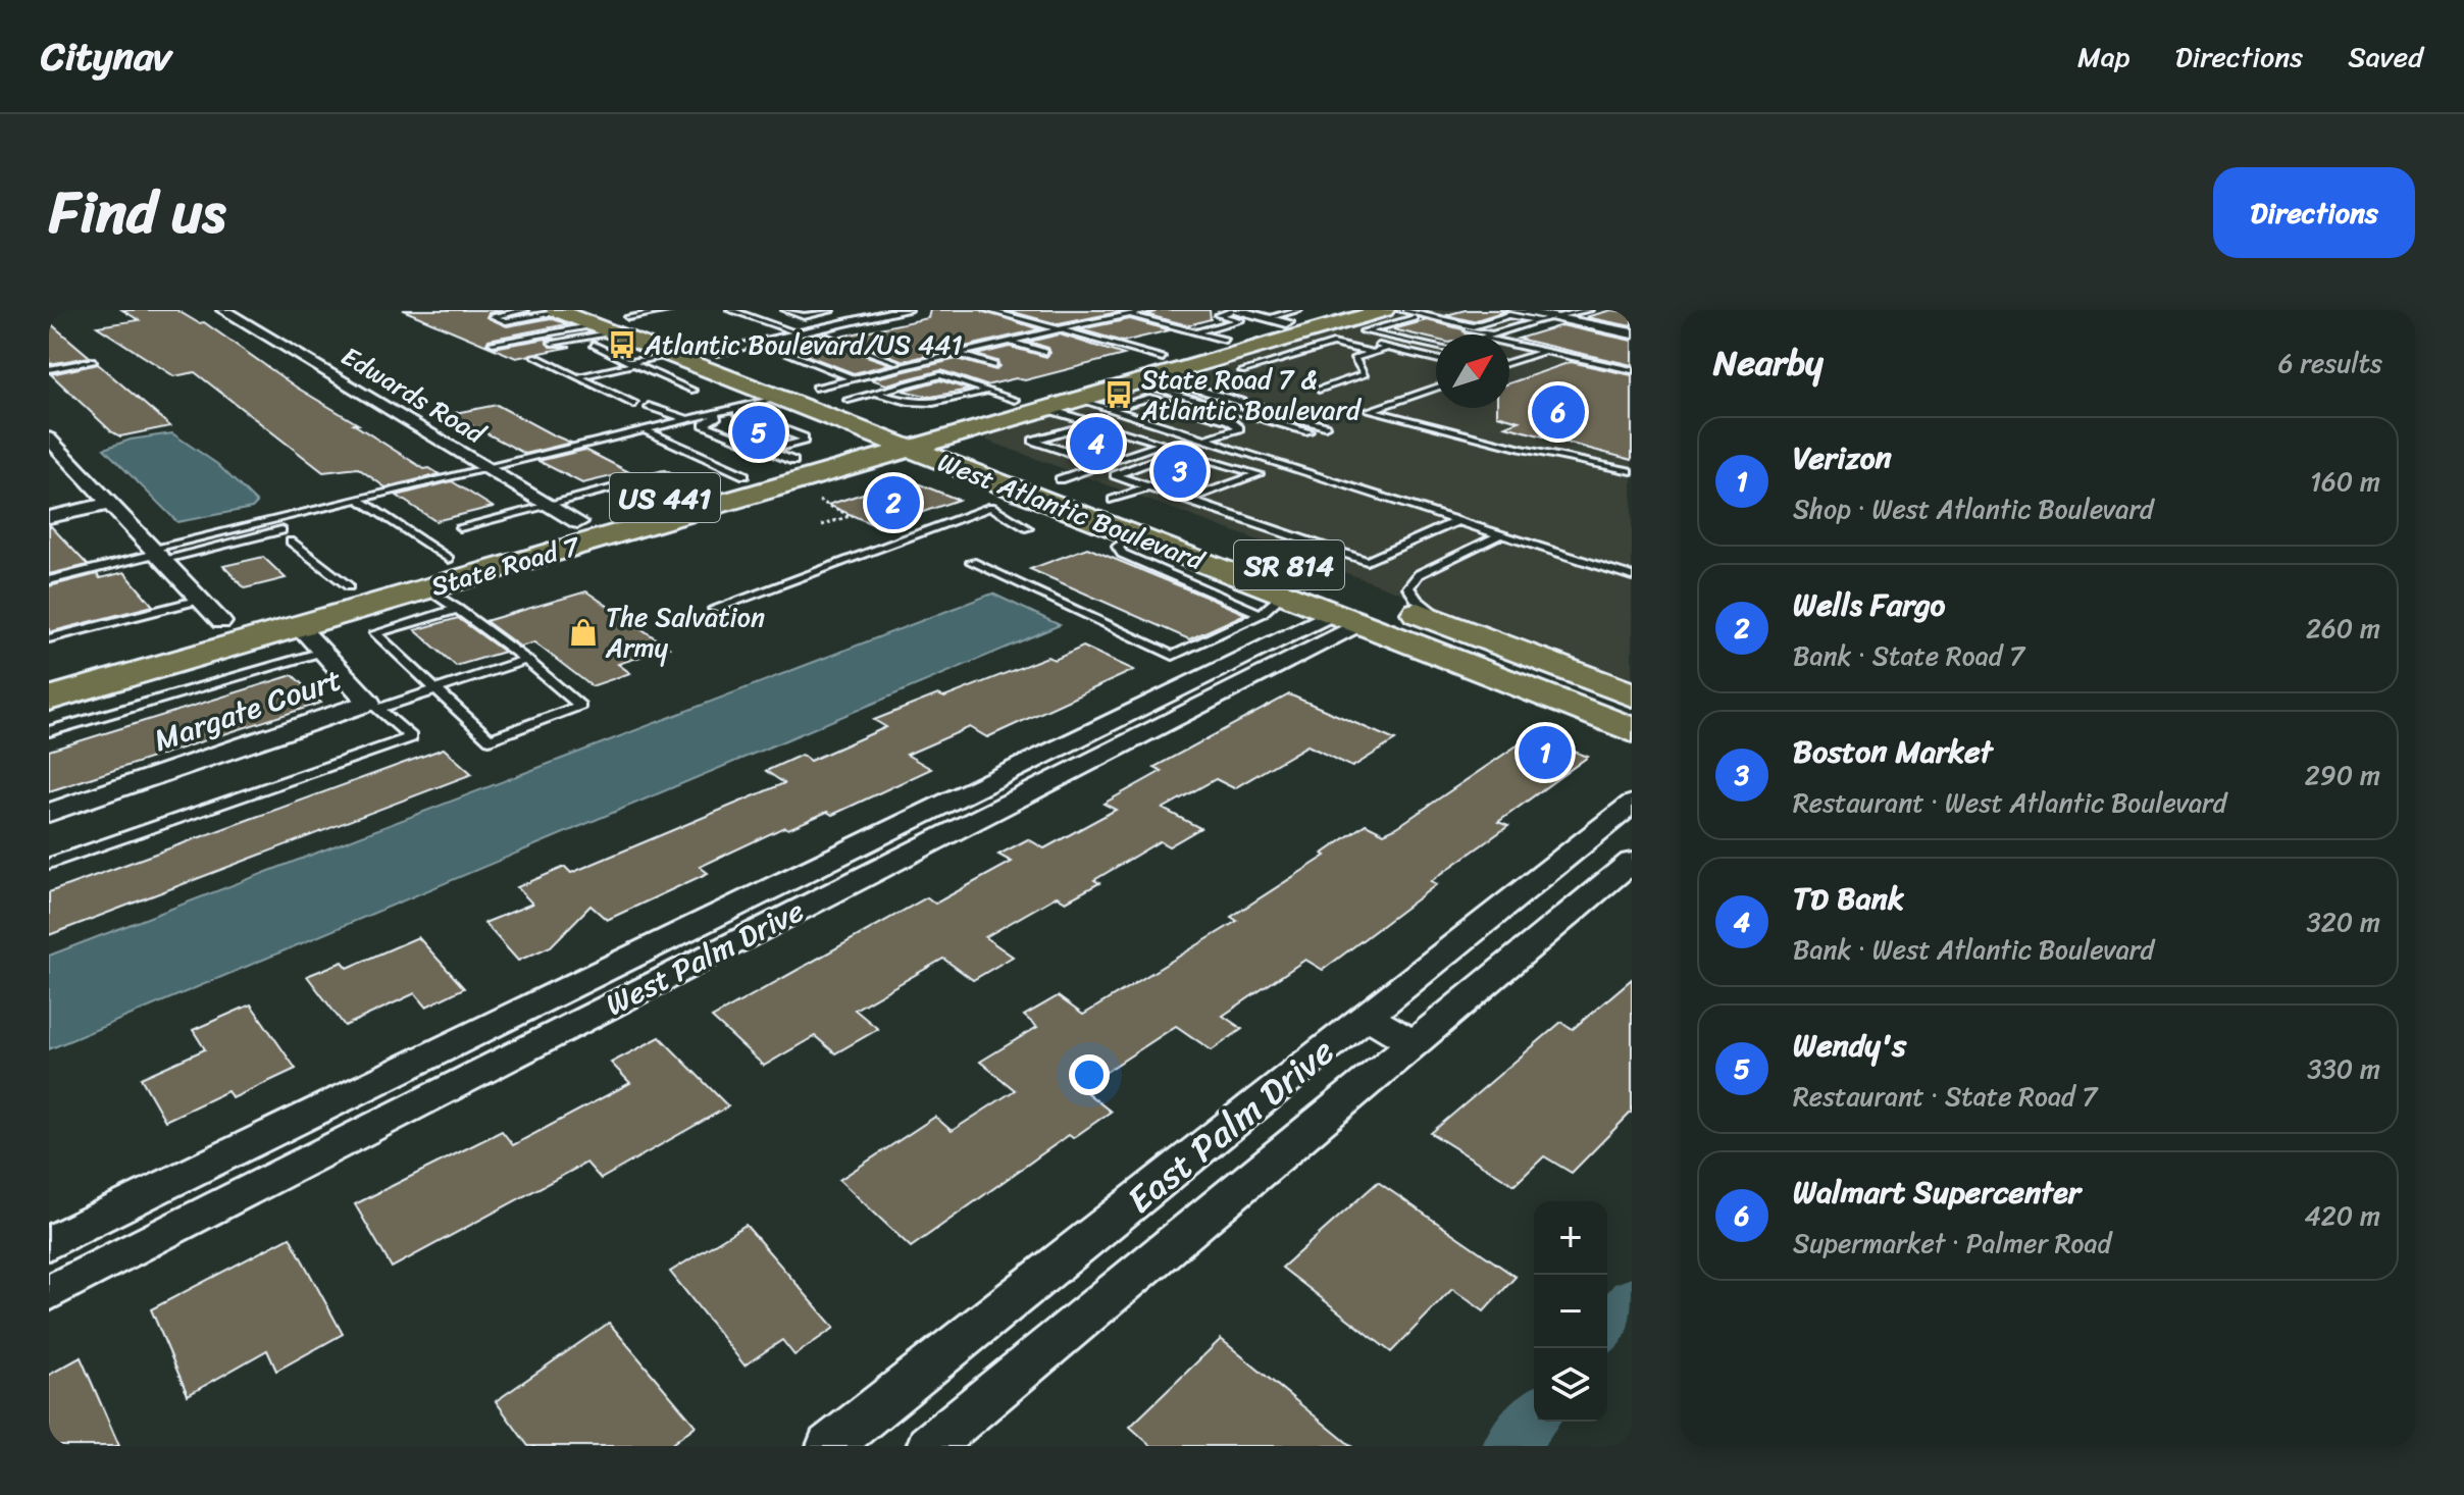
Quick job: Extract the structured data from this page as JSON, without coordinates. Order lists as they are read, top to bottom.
{
  "streets": {
    "main road": [
      "US 441",
      "West Atlantic Boulevard",
      "SR 814",
      "State Road 7"
    ],
    "street": [
      "Edwards Road",
      "Margate Court",
      "West Palm Drive",
      "East Palm Drive"
    ]
  },
  "crossings": [
    ["Edwards Road", "State Road 7"],
    ["West Atlantic Boulevard", "State Road 7"],
    ["West Atlantic Boulevard", "West Palm Drive"],
    ["State Road 7", "Margate Court"]
  ],
  "places": {
    "bus stop": ["Atlantic Boulevard/US 441", "State Road 7 & Atlantic Boulevard"],
    "shop": ["The Salvation Army"]
  },
  "north": "top right",
  "page": {
    "header": "Citynav",
    "nav": ["Map", "Directions", "Saved"],
    "title": "Find us",
    "buttons": "Directions",
    "heading": ["Nearby", "6 results"],
    "pins": [
      "6",
      "5",
      "4",
      "3",
      "2",
      "1"
    ],
    "list": [
      {
        "mark": "1",
        "name": "Verizon",
        "note": "Shop · West Atlantic Boulevard",
        "value": "160 m"
      },
      {
        "mark": "2",
        "name": "Wells Fargo",
        "note": "Bank · State Road 7",
        "value": "260 m"
      },
      {
        "mark": "3",
        "name": "Boston Market",
        "note": "Restaurant · West Atlantic Boulevard",
        "value": "290 m"
      },
      {
        "mark": "4",
        "name": "TD Bank",
        "note": "Bank · West Atlantic Boulevard",
        "value": "320 m"
      },
      {
        "mark": "5",
        "name": "Wendy's",
        "note": "Restaurant · State Road 7",
        "value": "330 m"
      },
      {
        "mark": "6",
        "name": "Walmart Supercenter",
        "note": "Supermarket · Palmer Road",
        "value": "420 m"
      }
    ],
    "map_buttons": ["+", "−"]
  }
}
